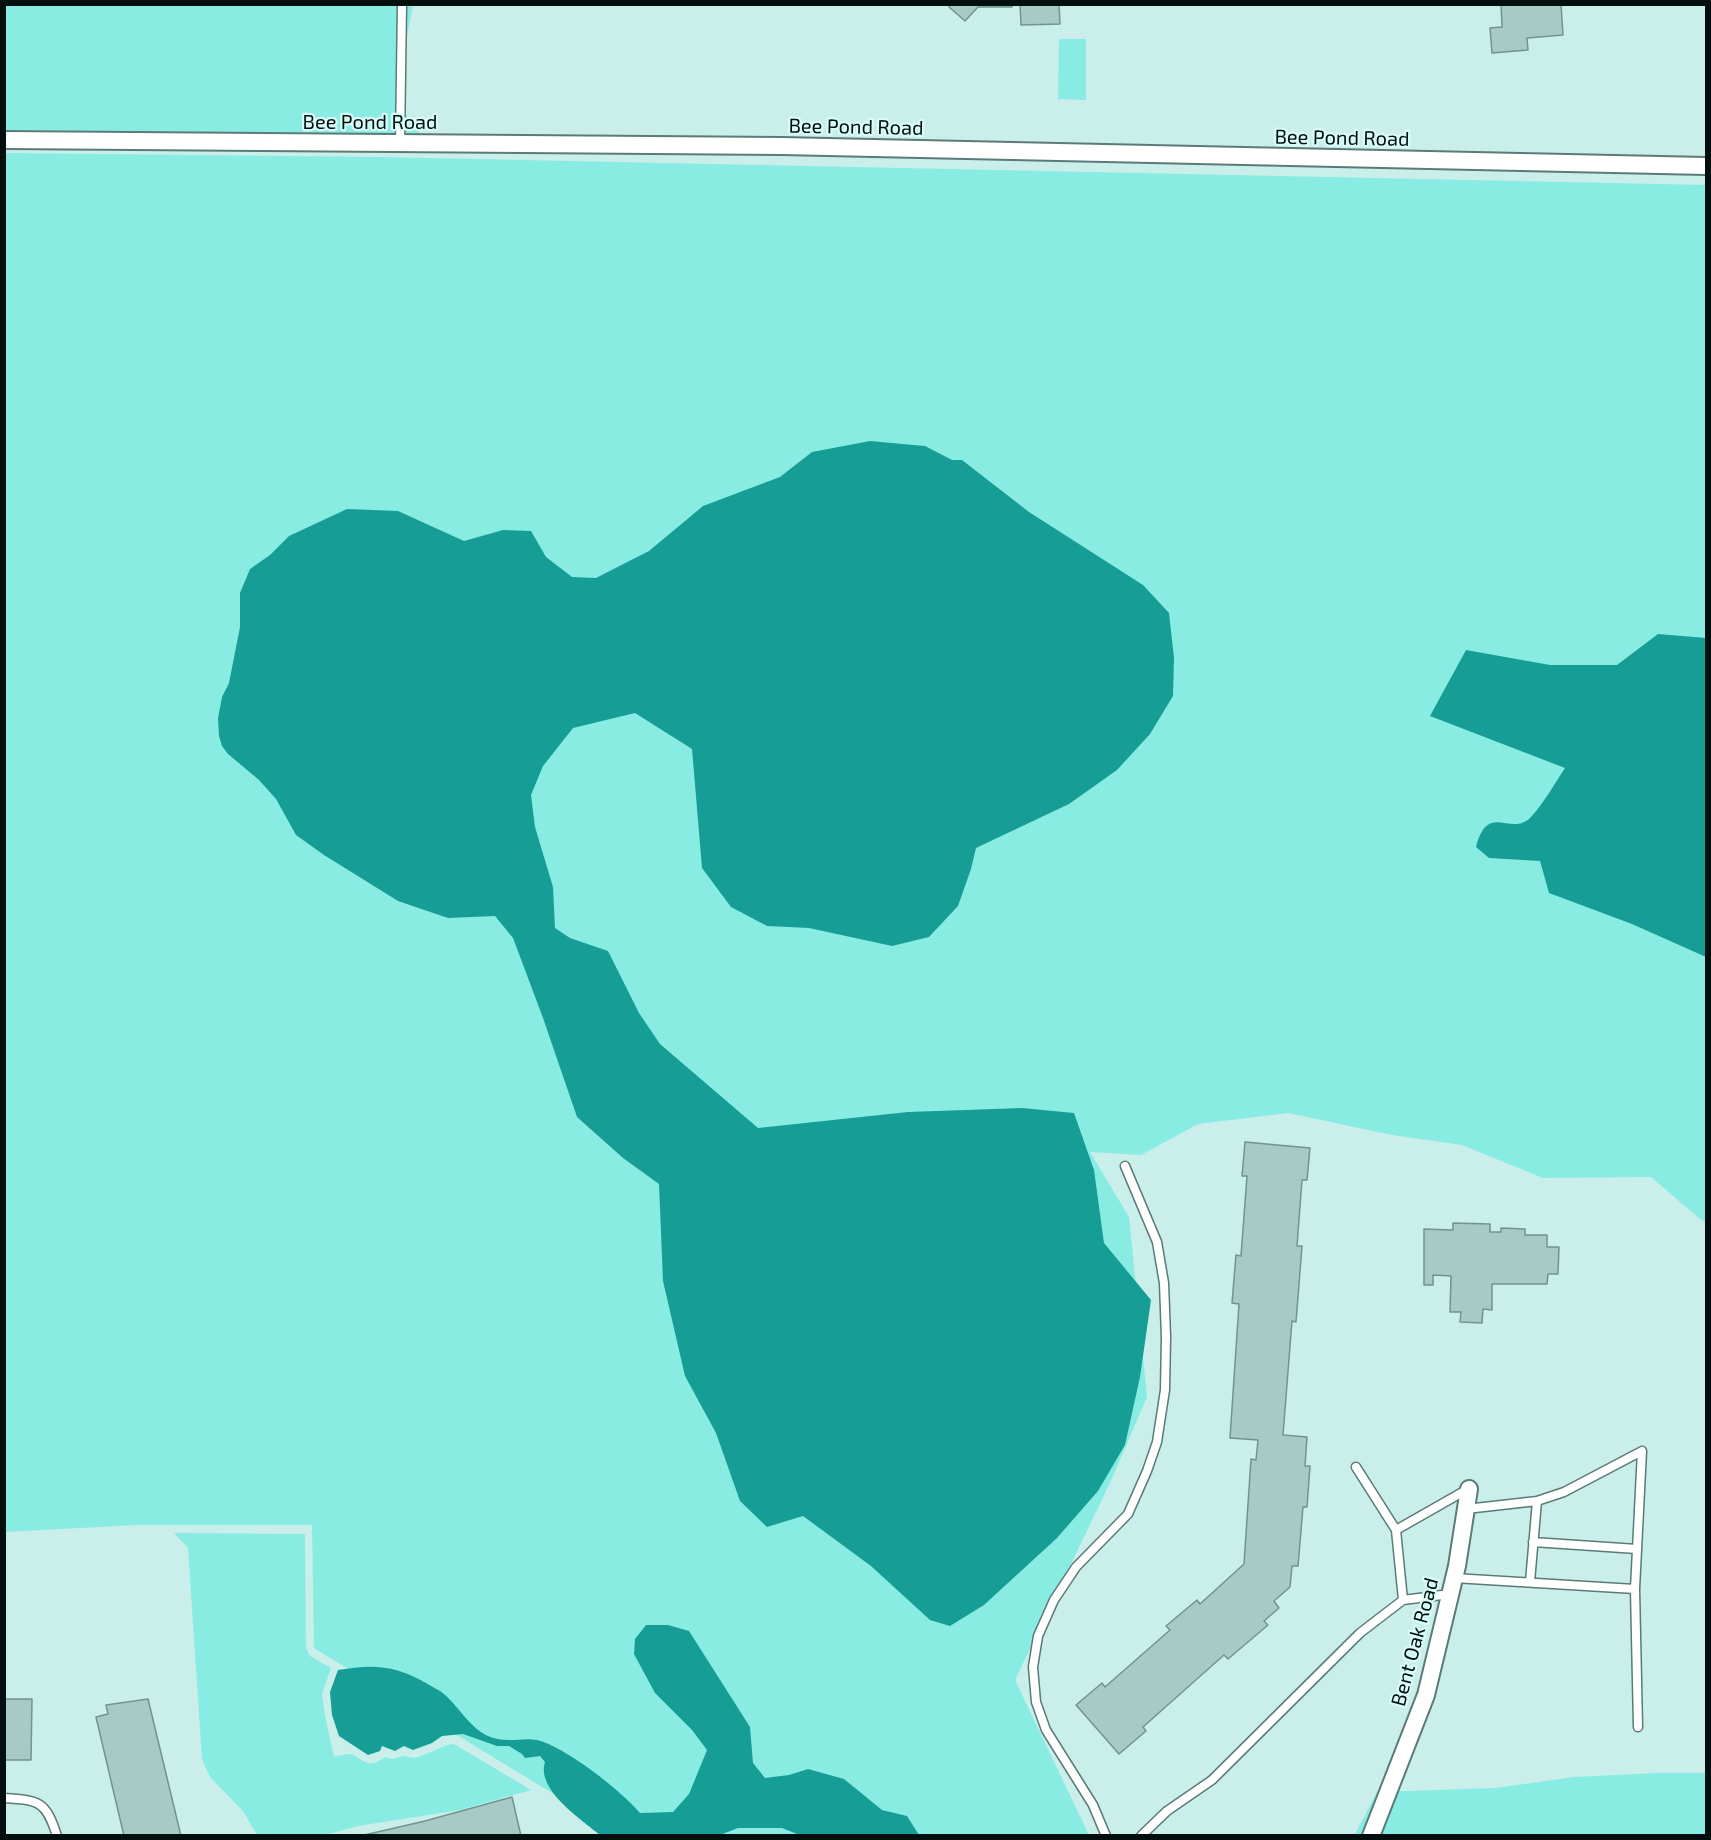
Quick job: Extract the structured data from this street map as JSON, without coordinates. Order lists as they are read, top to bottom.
{
  "streets": {
    "street": ["Bee Pond Road", "Bent Oak Road"]
  }
}
